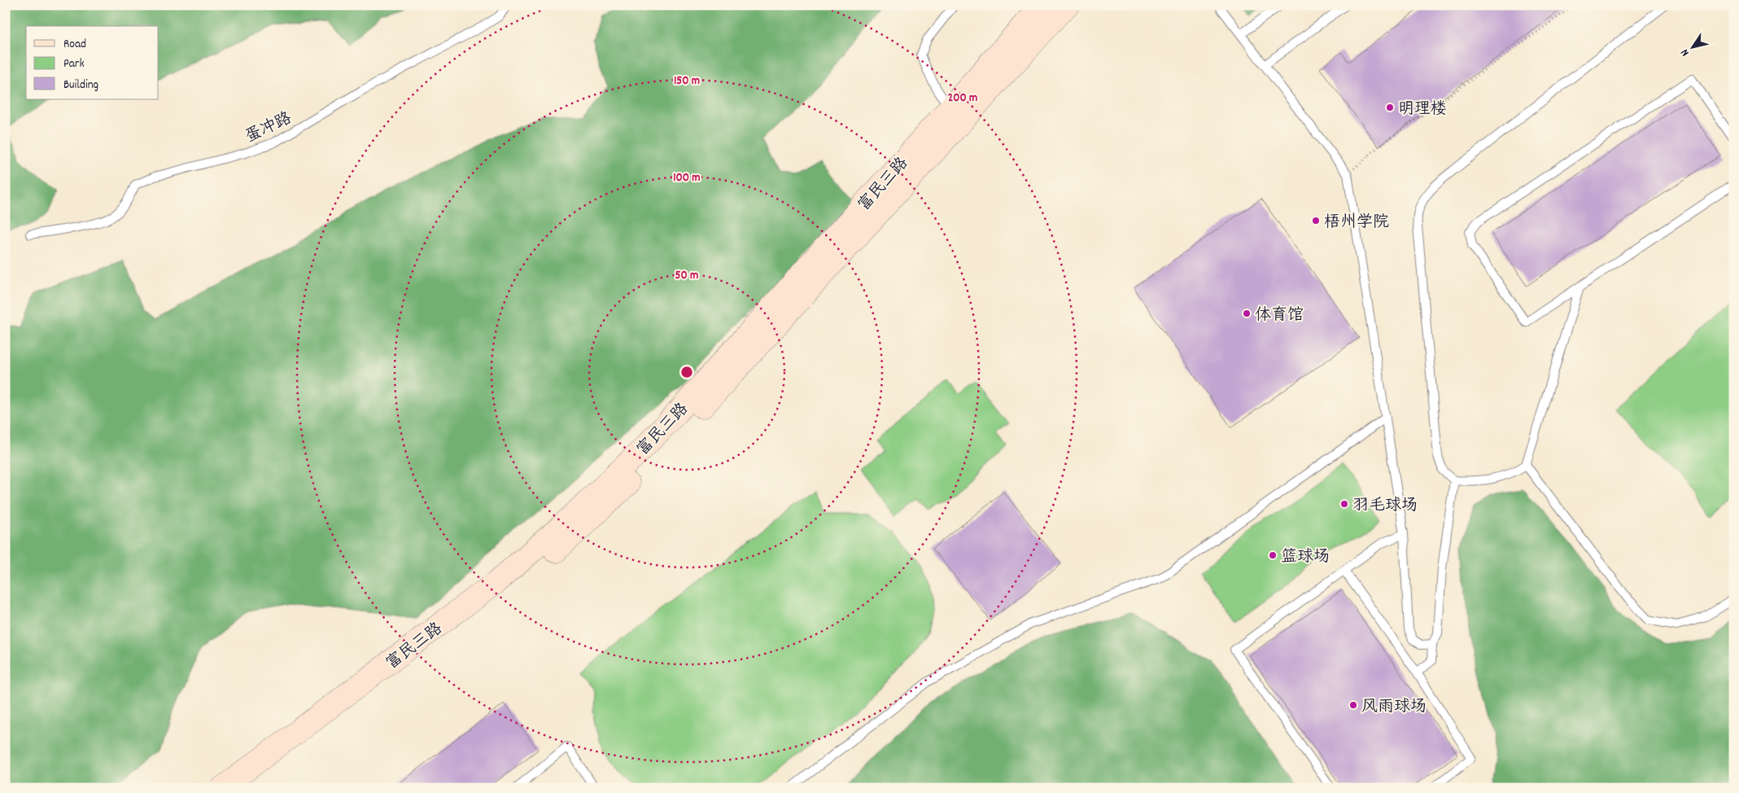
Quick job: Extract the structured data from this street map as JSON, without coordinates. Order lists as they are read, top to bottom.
{
  "streets": {
    "main road": ["富民三路"],
    "lane": ["蛋冲路"]
  },
  "places": [
    "明理楼",
    "梧州学院",
    "体育馆",
    "羽毛球场",
    "篮球场",
    "风雨球场"
  ],
  "legend": ["Road", "Park", "Building"],
  "north": "bottom left",
  "rings": [
    "150 m",
    "200 m",
    "100 m",
    "50 m"
  ]
}
